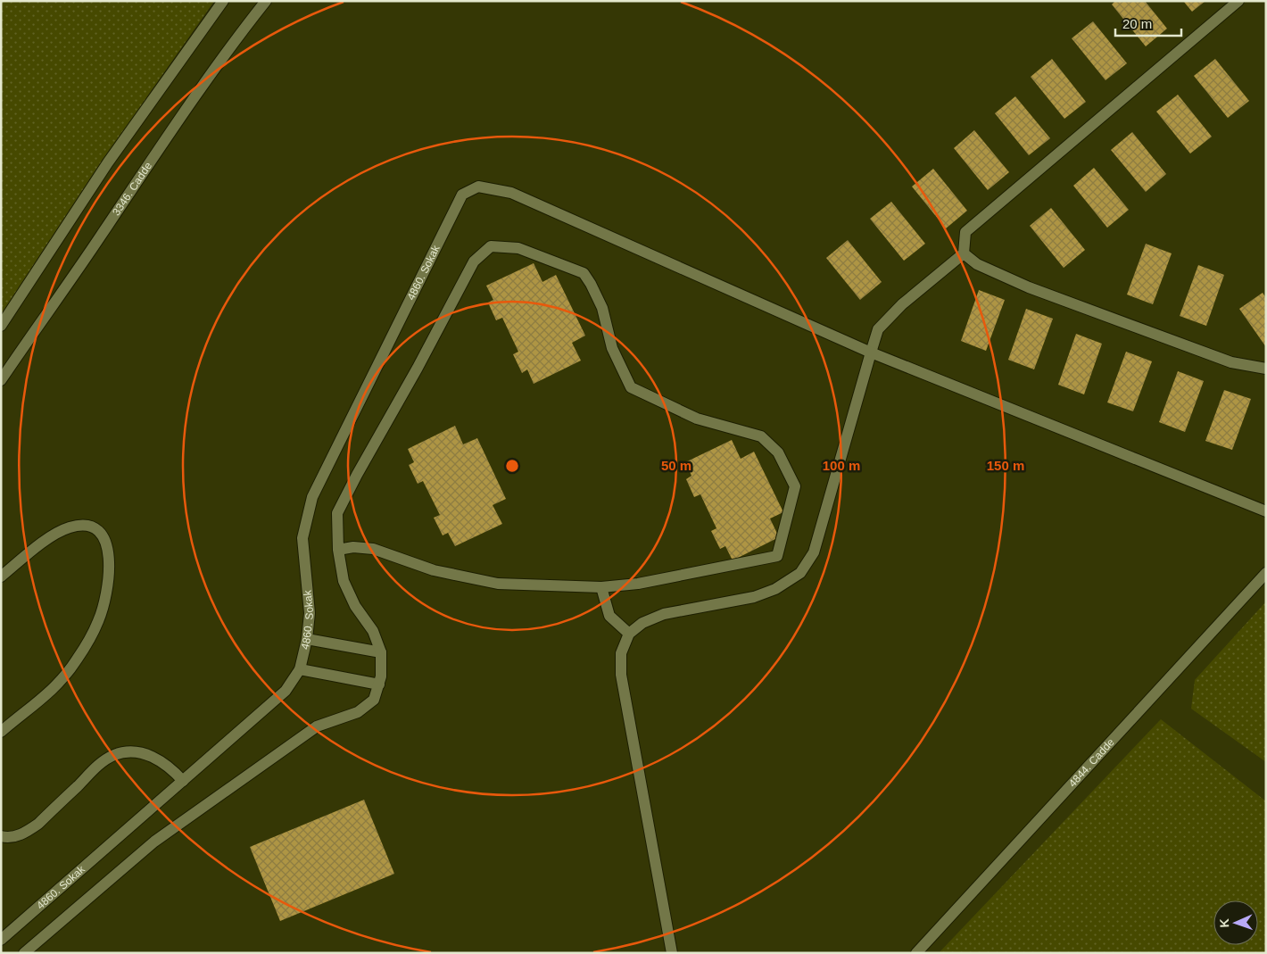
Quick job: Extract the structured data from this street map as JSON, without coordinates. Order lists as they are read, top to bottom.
{
  "streets": {
    "street": ["3346. Cadde", "4860. Sokak", "4844. Cadde"]
  },
  "scale_bar": "20 m",
  "north": "left",
  "rings": ["50 m", "100 m", "150 m"]
}
